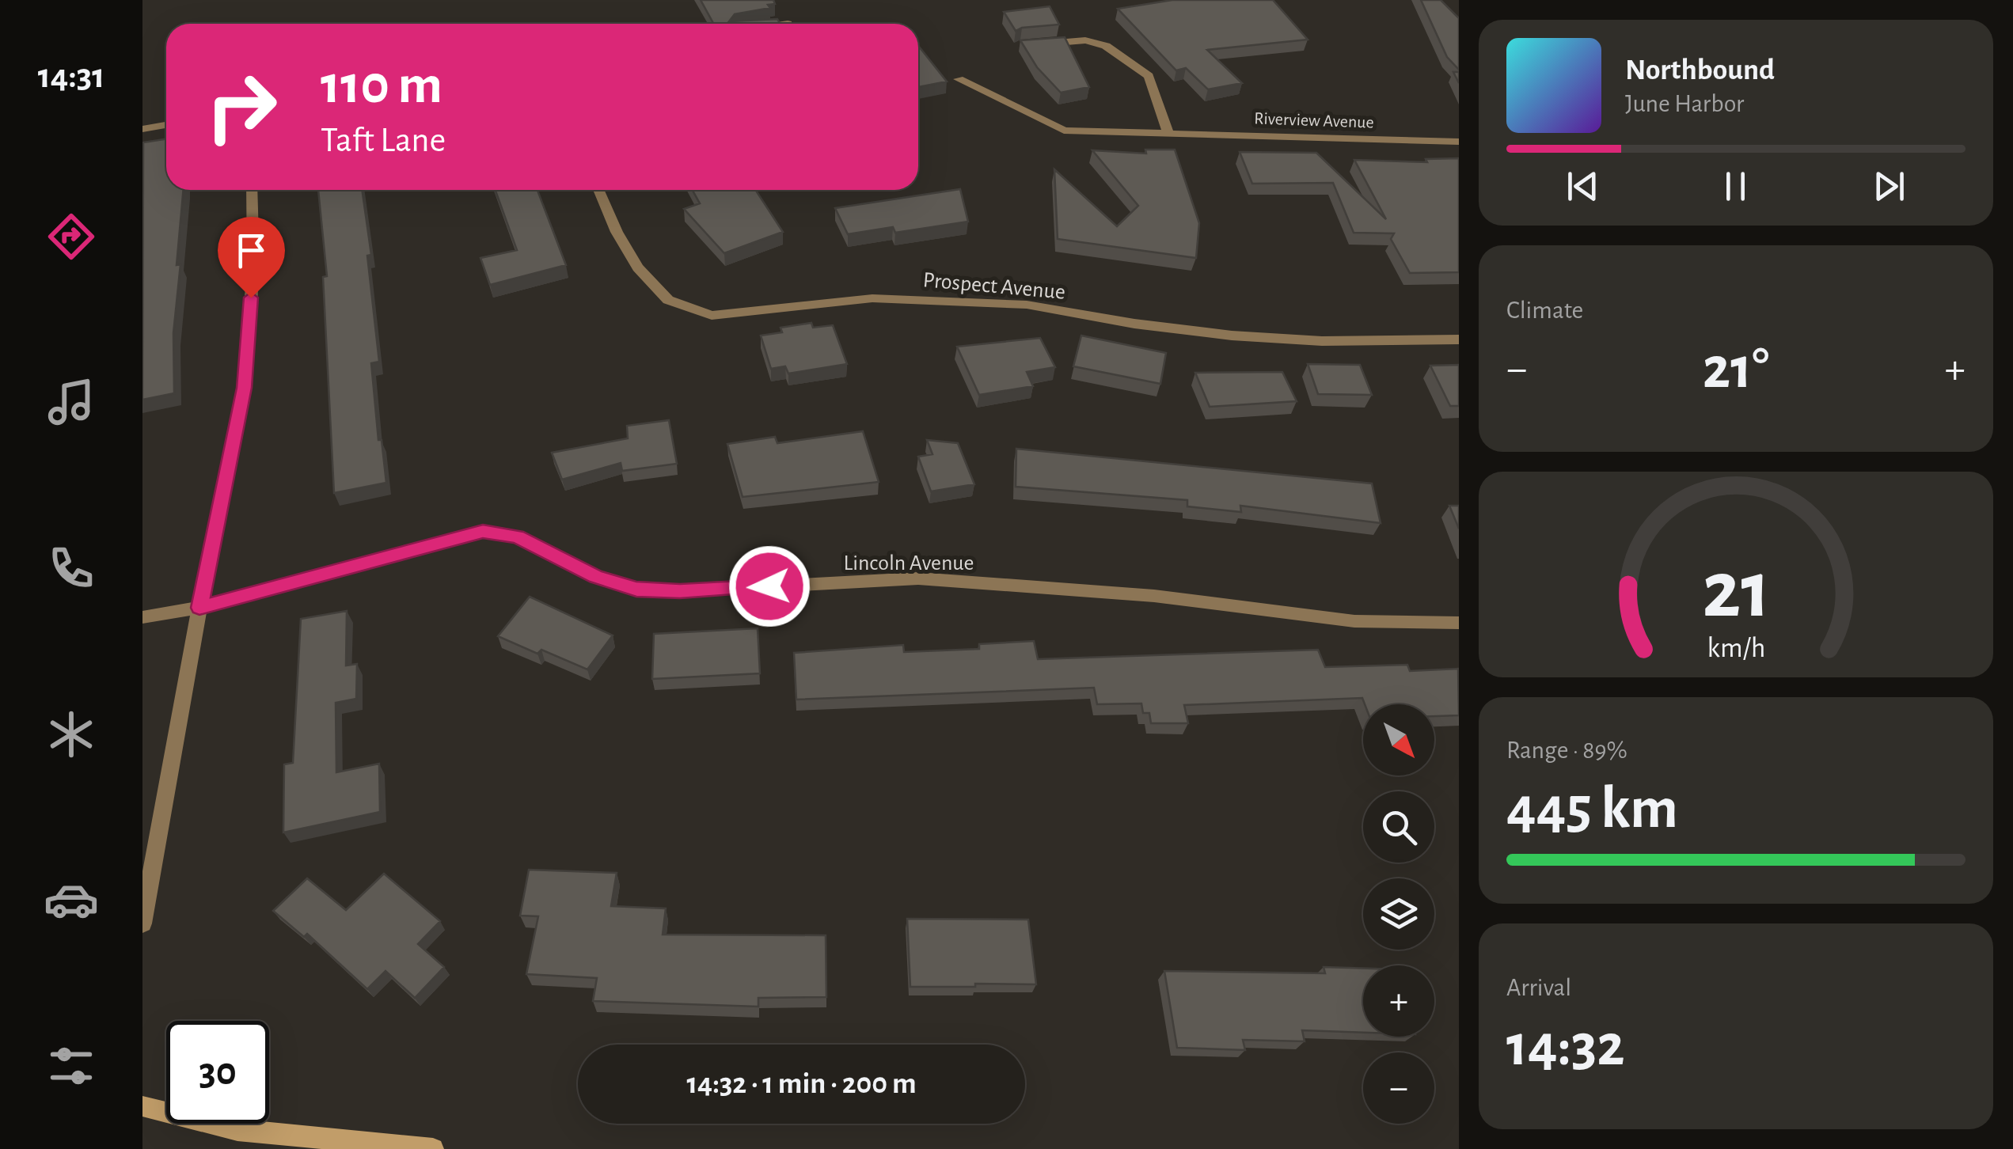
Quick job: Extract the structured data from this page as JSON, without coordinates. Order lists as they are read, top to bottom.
{
  "streets": {
    "street": ["Riverview Avenue", "Prospect Avenue", "Lincoln Avenue"]
  },
  "north": "bottom right",
  "page": {
    "tabs": "14:31",
    "turn": ["110 m", "Taft Lane"],
    "song": ["Northbound", "June Harbor"],
    "tile": [
      "Climate",
      ["Range · 89%", "445 km"],
      ["Arrival", "14:32"]
    ],
    "heat": ["−", "21°", "+"],
    "map_buttons": ["+", "−"],
    "limit": "30",
    "trip": "14:32 · 1 min · 200 m",
    "gauge": ["21", "km/h"]
  }
}
